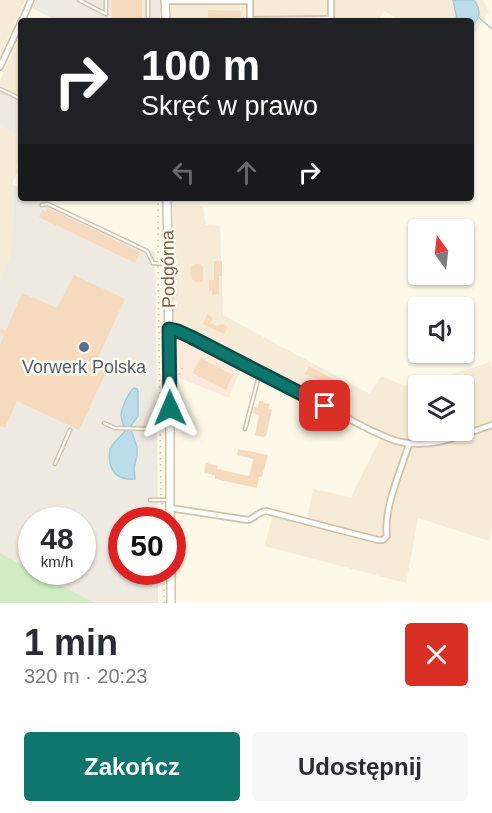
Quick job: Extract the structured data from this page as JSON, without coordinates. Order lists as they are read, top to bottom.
{
  "streets": {
    "main road": ["Podgórna"]
  },
  "places": ["Vorwerk Polska"],
  "north": "top",
  "page": {
    "turn": ["100 m", "Skręć w prawo"],
    "speed": "48 km/h",
    "limit": "50",
    "heading": ["1 min", "320 m · 20:23"],
    "buttons": ["Zakończ", "Udostępnij"]
  }
}
